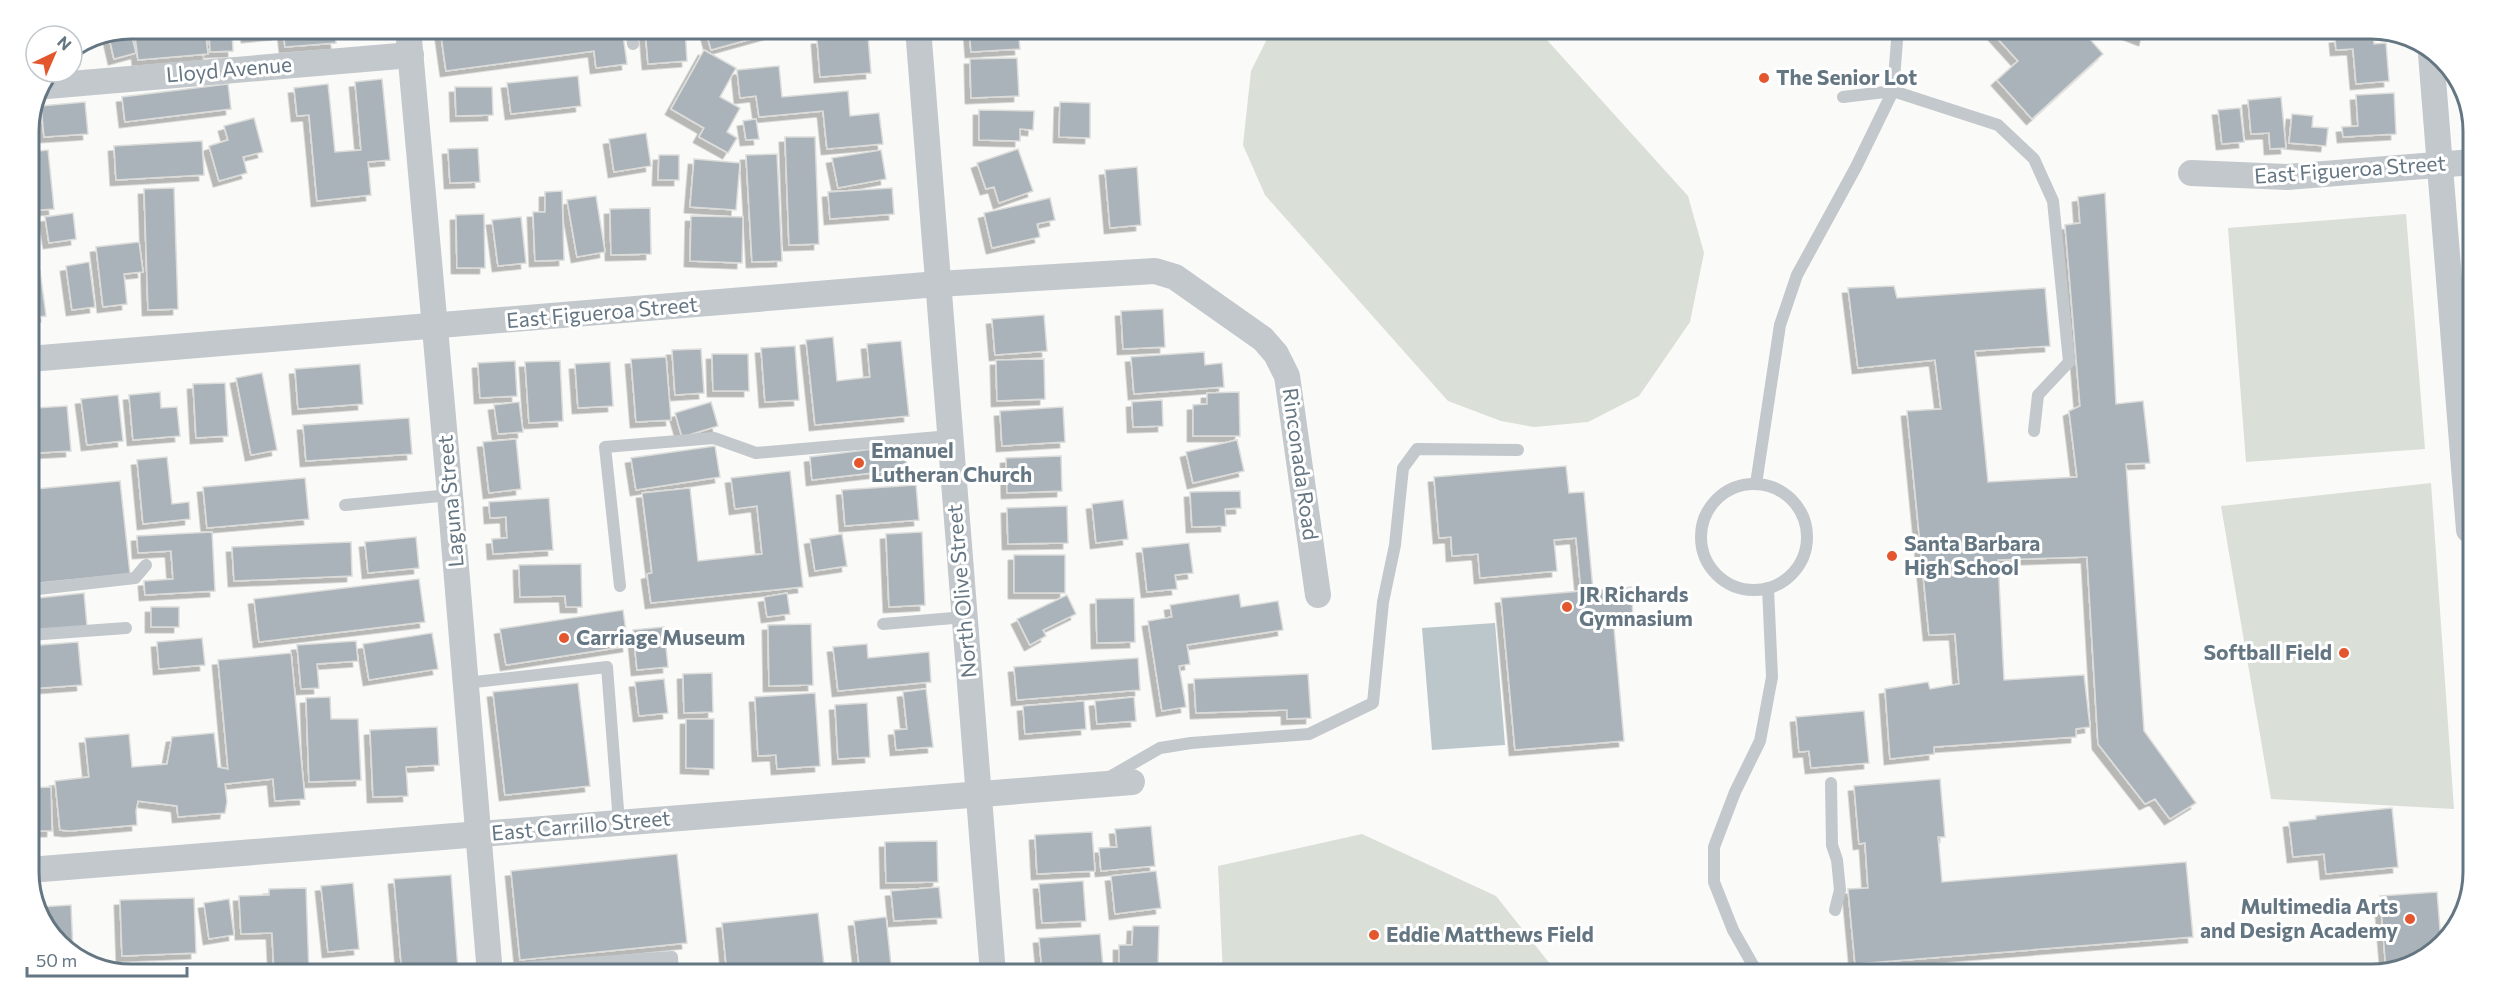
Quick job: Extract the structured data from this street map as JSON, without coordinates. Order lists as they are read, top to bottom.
{
  "streets": {
    "street": [
      "Lloyd Avenue",
      "East Figueroa Street",
      "Rinconada Road",
      "Laguna Street",
      "North Olive Street",
      "East Carrillo Street"
    ]
  },
  "crossings": [
    ["Lloyd Avenue", "Laguna Street"],
    ["East Figueroa Street", "Rinconada Road"],
    ["East Figueroa Street", "Laguna Street"],
    ["East Figueroa Street", "North Olive Street"],
    ["Laguna Street", "East Carrillo Street"],
    ["North Olive Street", "East Carrillo Street"]
  ],
  "places": [
    "The Senior Lot",
    "Emanuel Lutheran Church",
    "Santa Barbara High School",
    "JR Richards Gymnasium",
    "Carriage Museum",
    "Softball Field",
    "Multimedia Arts and Design Academy",
    "Eddie Matthews Field"
  ],
  "scale_bar": "50 m",
  "north": "top right"
}
